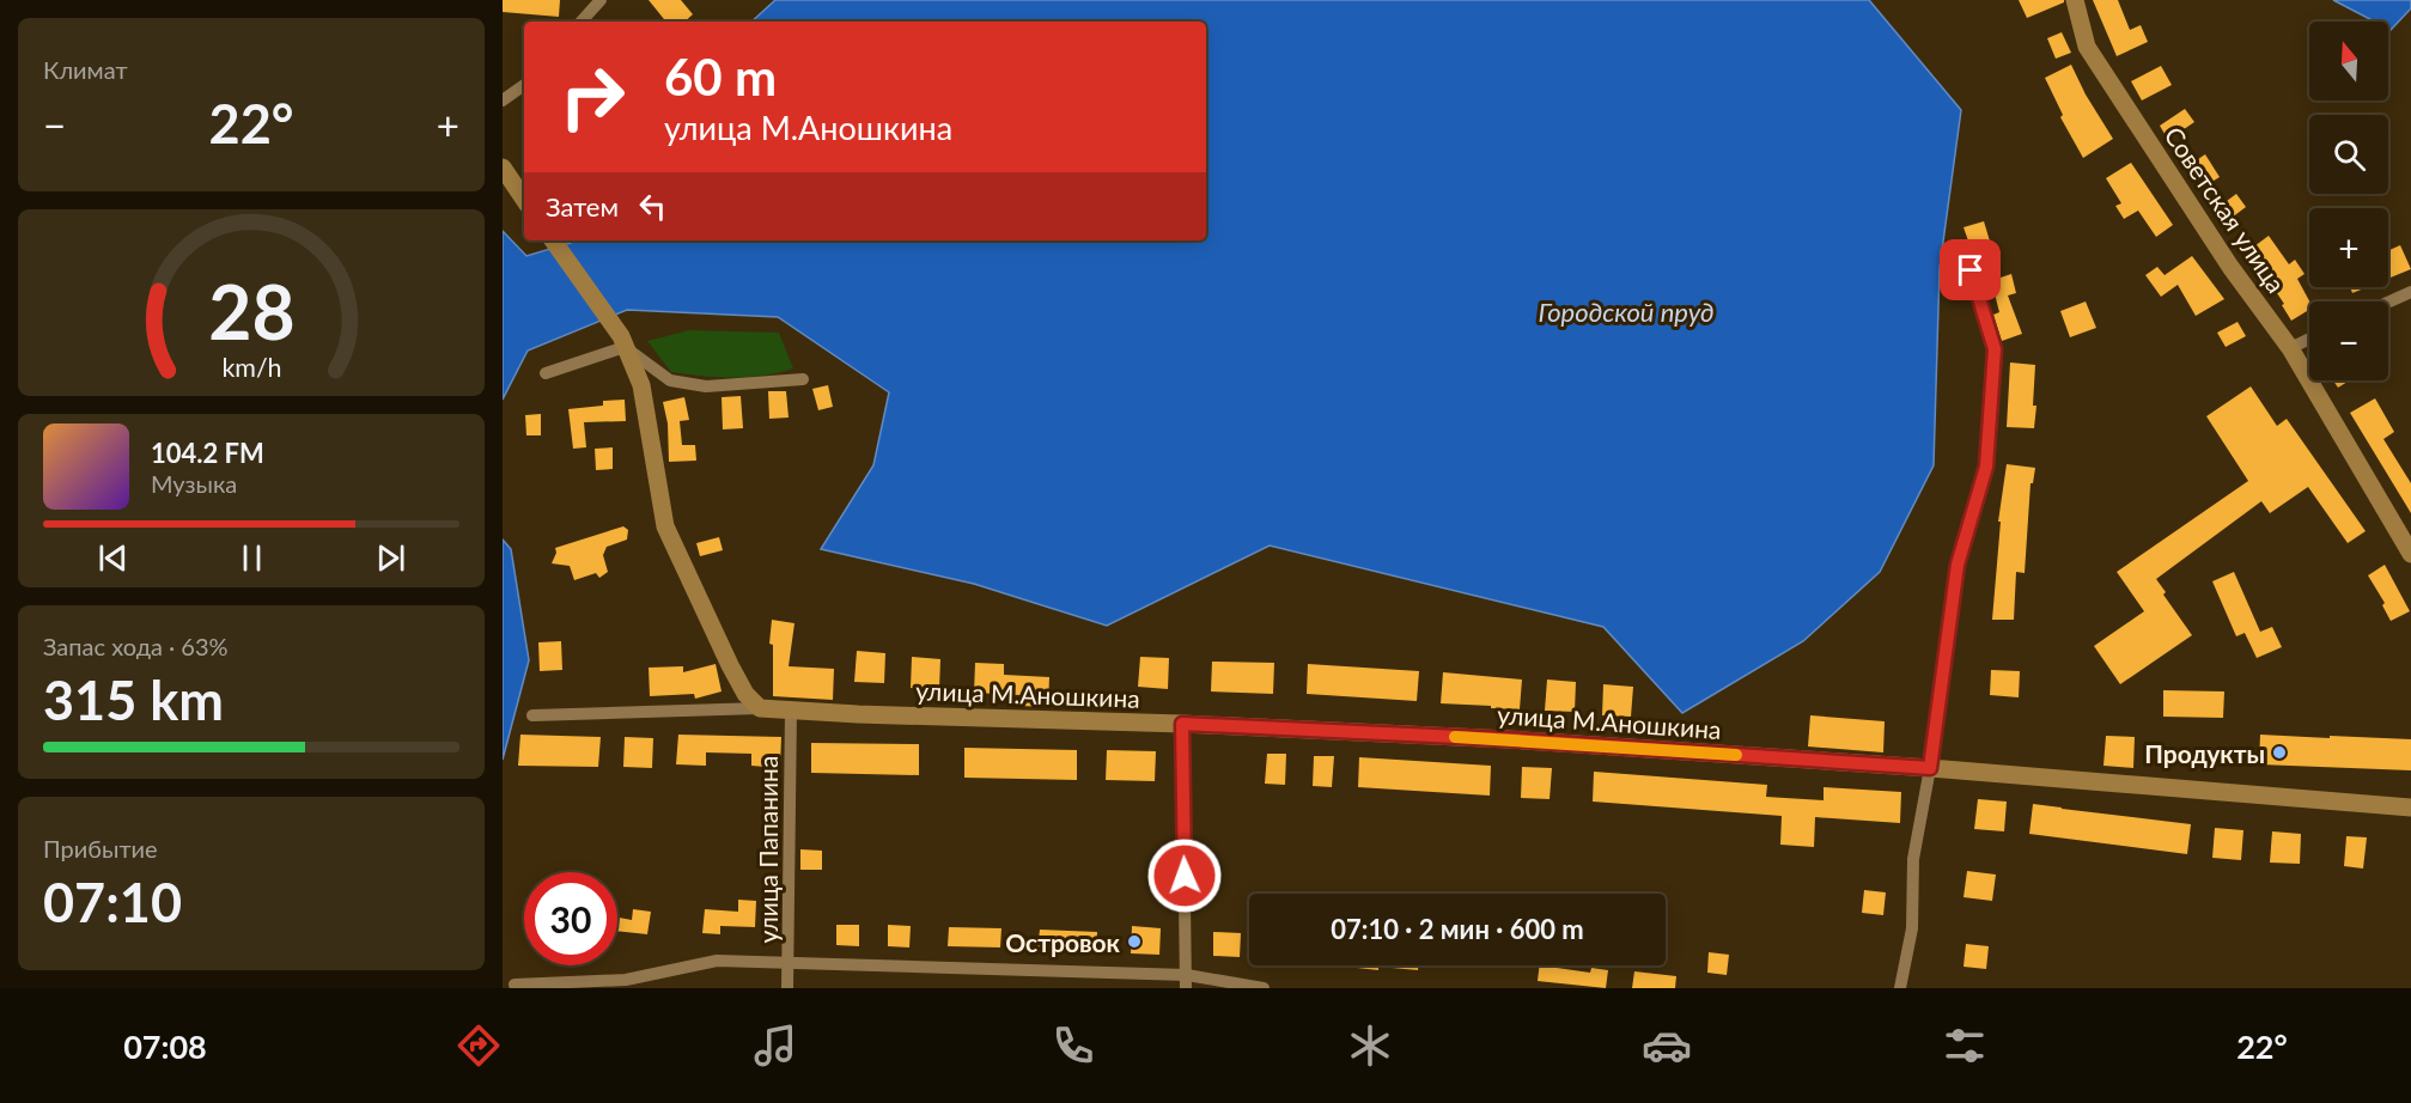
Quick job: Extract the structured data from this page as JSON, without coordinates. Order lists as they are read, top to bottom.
{
  "streets": {
    "street": ["Советская улица", "улица М.Аношкина", "улица Папанина"]
  },
  "crossings": [
    ["улица М.Аношкина", "улица Папанина"]
  ],
  "water": ["Городской пруд"],
  "places": ["Продукты", "Островок"],
  "north": "top",
  "page": {
    "tile": [
      "Климат",
      ["Запас хода · 63%", "315 km"],
      ["Прибытие", "07:10"]
    ],
    "map_buttons": ["+", "−"],
    "turn": ["60 m", "улица М.Аношкина"],
    "heat": ["−", "22°", "+"],
    "then": "Затем",
    "song": ["104.2 FM", "Музыка"],
    "limit": "30",
    "trip": "07:10 · 2 мин · 600 m",
    "tabs": ["07:08", "22°"],
    "gauge": ["28", "km/h"]
  }
}
